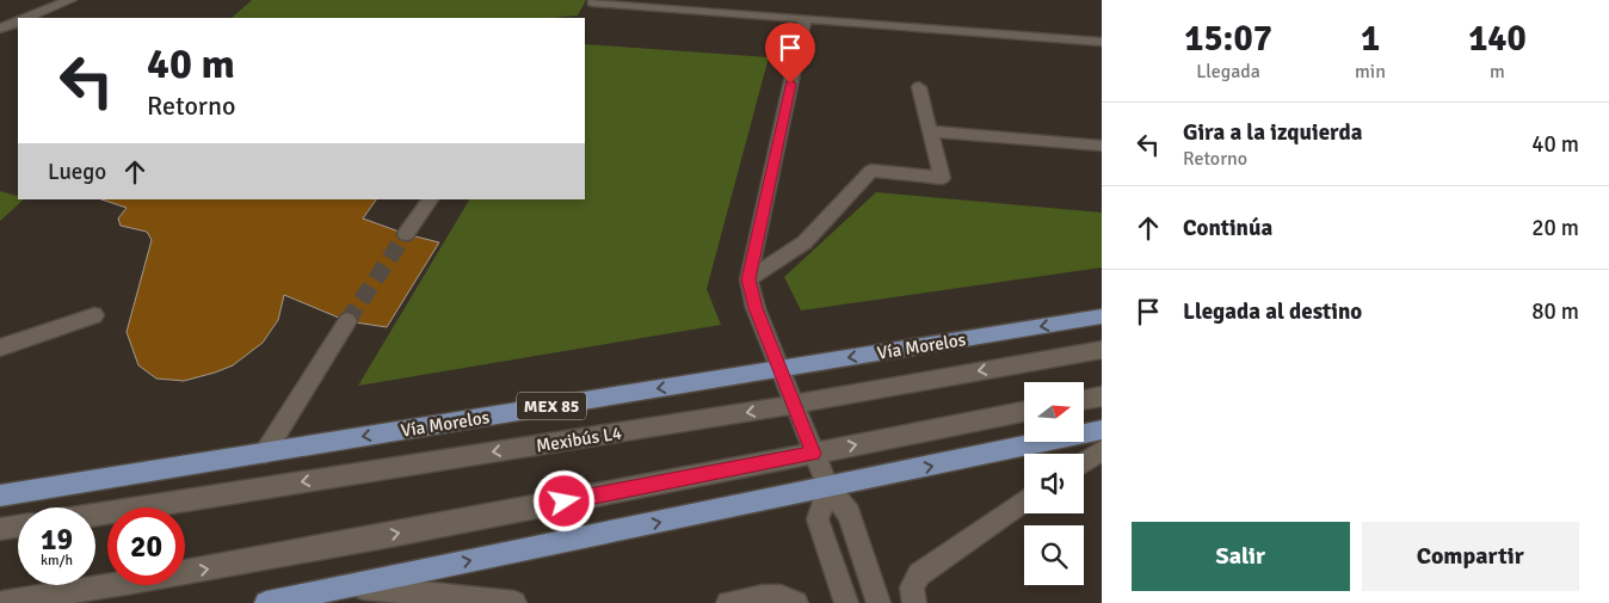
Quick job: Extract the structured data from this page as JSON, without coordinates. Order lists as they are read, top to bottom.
{
  "streets": {
    "main road": ["Vía Morelos", "MEX 85"],
    "lane": ["Mexibús L4"]
  },
  "north": "right",
  "page": {
    "eta": [
      "15:07",
      "Llegada",
      "1",
      "min",
      "140",
      "m"
    ],
    "turn": ["40 m", "Retorno"],
    "list": [
      {
        "name": "Gira a la izquierda",
        "note": "Retorno",
        "value": "40 m"
      },
      {
        "name": "Continúa",
        "value": "20 m"
      },
      {
        "name": "Llegada al destino",
        "value": "80 m"
      }
    ],
    "then": "Luego",
    "speed": "19 km/h",
    "limit": "20",
    "buttons": ["Salir", "Compartir"]
  }
}
